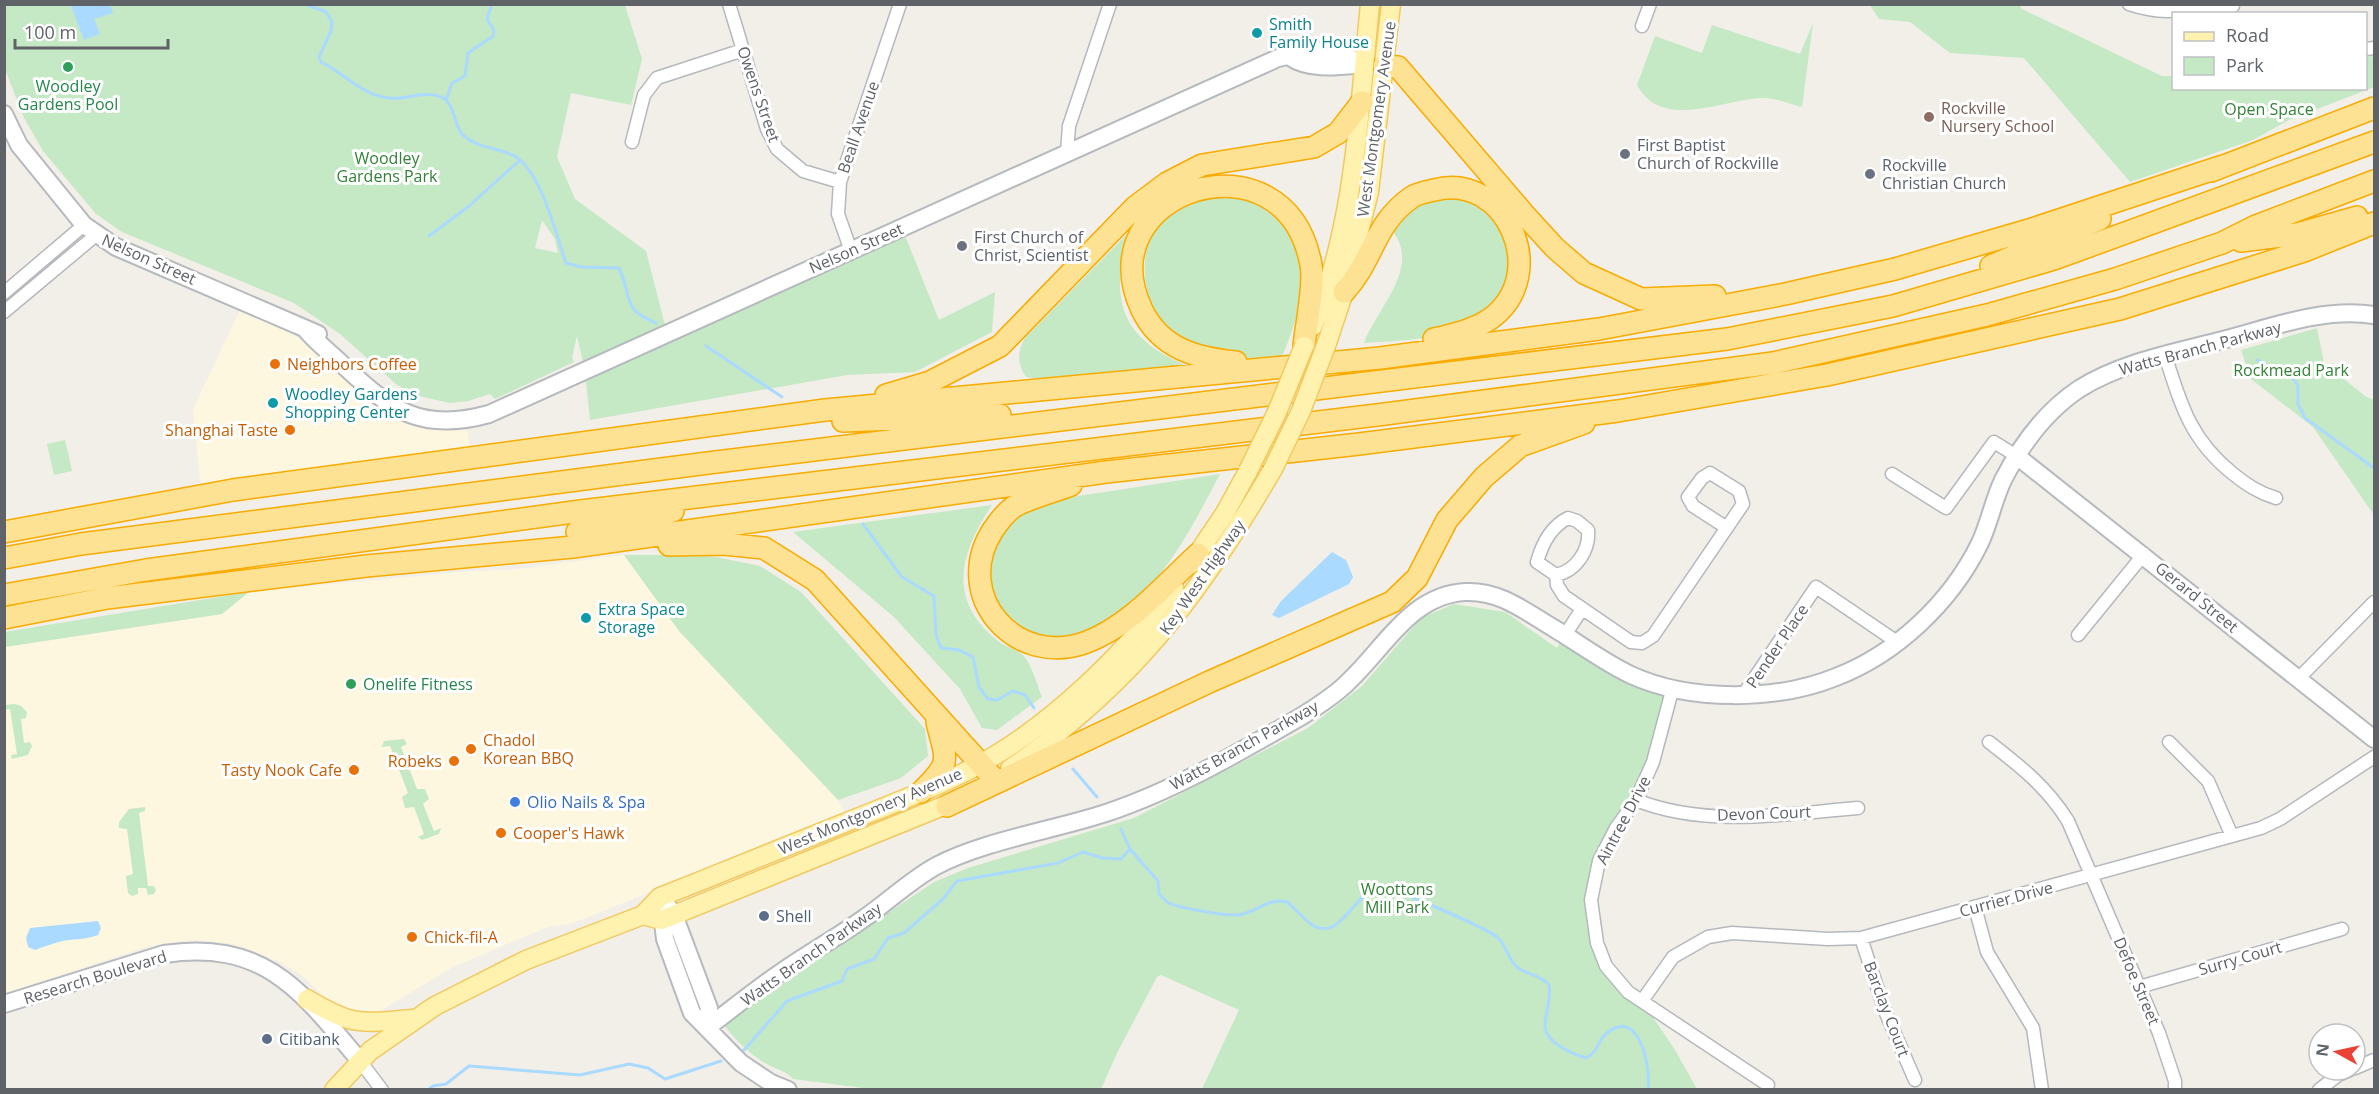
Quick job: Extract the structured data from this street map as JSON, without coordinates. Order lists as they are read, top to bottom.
{
  "streets": {
    "main road": ["West Montgomery Avenue", "Key West Highway"],
    "street": [
      "Owens Street",
      "Beall Avenue",
      "Nelson Street",
      "Watts Branch Parkway",
      "Gerard Street",
      "Pender Place",
      "Devon Court",
      "Aintree Drive",
      "Currier Drive",
      "Surry Court",
      "Research Boulevard",
      "Defoe Street",
      "Barclay Court"
    ]
  },
  "crossings": [
    ["Owens Street", "Beall Avenue"],
    ["West Montgomery Avenue", "Nelson Street"],
    ["West Montgomery Avenue", "Key West Highway"],
    ["West Montgomery Avenue", "Research Boulevard"],
    ["Beall Avenue", "Nelson Street"],
    ["Watts Branch Parkway", "Gerard Street"],
    ["Watts Branch Parkway", "Pender Place"],
    ["Watts Branch Parkway", "Aintree Drive"],
    ["Devon Court", "Aintree Drive"],
    ["Aintree Drive", "Currier Drive"],
    ["Currier Drive", "Defoe Street"],
    ["Currier Drive", "Barclay Court"],
    ["Surry Court", "Defoe Street"]
  ],
  "parks": [
    "Open Space",
    "Woodley Gardens Park",
    "Rockmead Park",
    "Woottons Mill Park"
  ],
  "places": [
    "Smith Family House",
    "Woodley Gardens Pool",
    "Rockville Nursery School",
    "First Baptist Church of Rockville",
    "Rockville Christian Church",
    "First Church of Christ, Scientist",
    "Neighbors Coffee",
    "Woodley Gardens Shopping Center",
    "Shanghai Taste",
    "Extra Space Storage",
    "Onelife Fitness",
    "Chadol Korean BBQ",
    "Robeks",
    "Tasty Nook Cafe",
    "Olio Nails & Spa",
    "Cooper's Hawk",
    "Shell",
    "Chick-fil-A",
    "Citibank"
  ],
  "legend": ["Road", "Park"],
  "scale_bar": "100 m",
  "north": "left"
}
